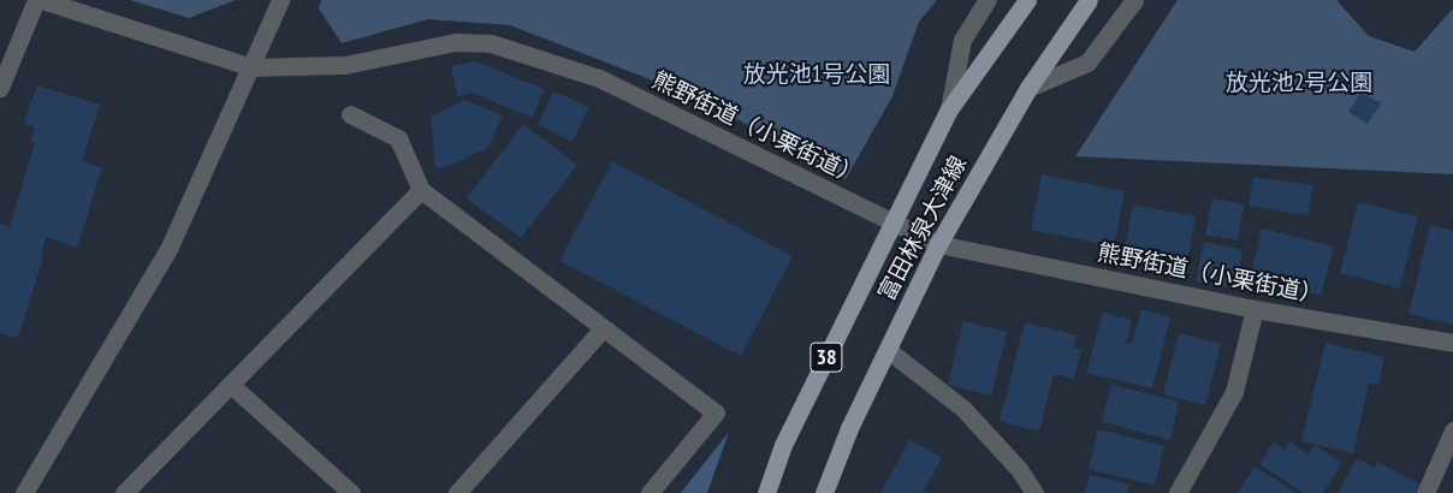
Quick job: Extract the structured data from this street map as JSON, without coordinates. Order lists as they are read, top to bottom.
{
  "streets": {
    "main road": ["富田林泉大津線", "38"],
    "street": ["熊野街道（小栗街道）"]
  },
  "crossings": [
    ["熊野街道（小栗街道）", "富田林泉大津線"]
  ],
  "parks": ["放光池1号公園", "放光池2号公園"]
}
